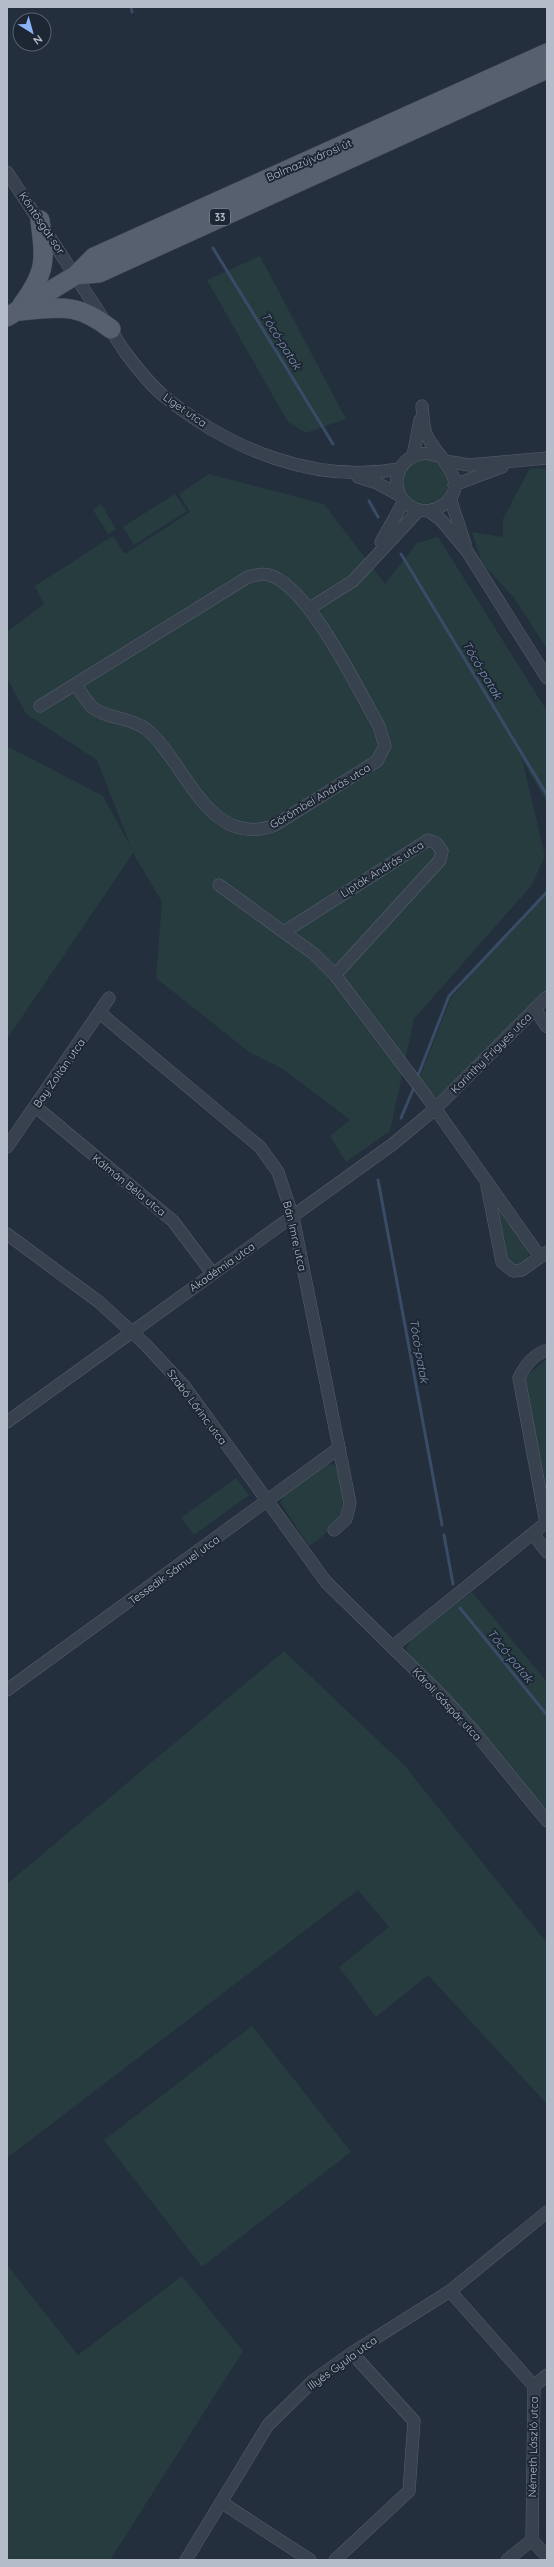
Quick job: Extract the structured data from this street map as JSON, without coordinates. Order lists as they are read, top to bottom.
{
  "streets": {
    "main road": ["Balmazújvárosi út", "33"],
    "street": [
      "Köntösgát sor",
      "Liget utca",
      "Görömbei András utca",
      "Lipták András utca",
      "Karinthy Frigyes utca",
      "Bay Zoltán utca",
      "Kálmán Béla utca",
      "Bán Imre utca",
      "Akadémia utca",
      "Szabó Lőrinc utca",
      "Tessedik Sámuel utca",
      "Károli Gáspár utca",
      "Illyés Gyula utca",
      "Németh László utca"
    ]
  },
  "crossings": [
    ["Balmazújvárosi út", "Köntösgát sor"],
    ["Balmazújvárosi út", "Liget utca"],
    ["Köntösgát sor", "Liget utca"],
    ["Karinthy Frigyes utca", "Akadémia utca"],
    ["Bay Zoltán utca", "Kálmán Béla utca"],
    ["Bay Zoltán utca", "Bán Imre utca"],
    ["Kálmán Béla utca", "Akadémia utca"],
    ["Bán Imre utca", "Akadémia utca"],
    ["Bán Imre utca", "Tessedik Sámuel utca"],
    ["Akadémia utca", "Szabó Lőrinc utca"],
    ["Szabó Lőrinc utca", "Tessedik Sámuel utca"],
    ["Szabó Lőrinc utca", "Károli Gáspár utca"],
    ["Illyés Gyula utca", "Németh László utca"]
  ],
  "water": ["Tócó-patak"],
  "north": "bottom right"
}
